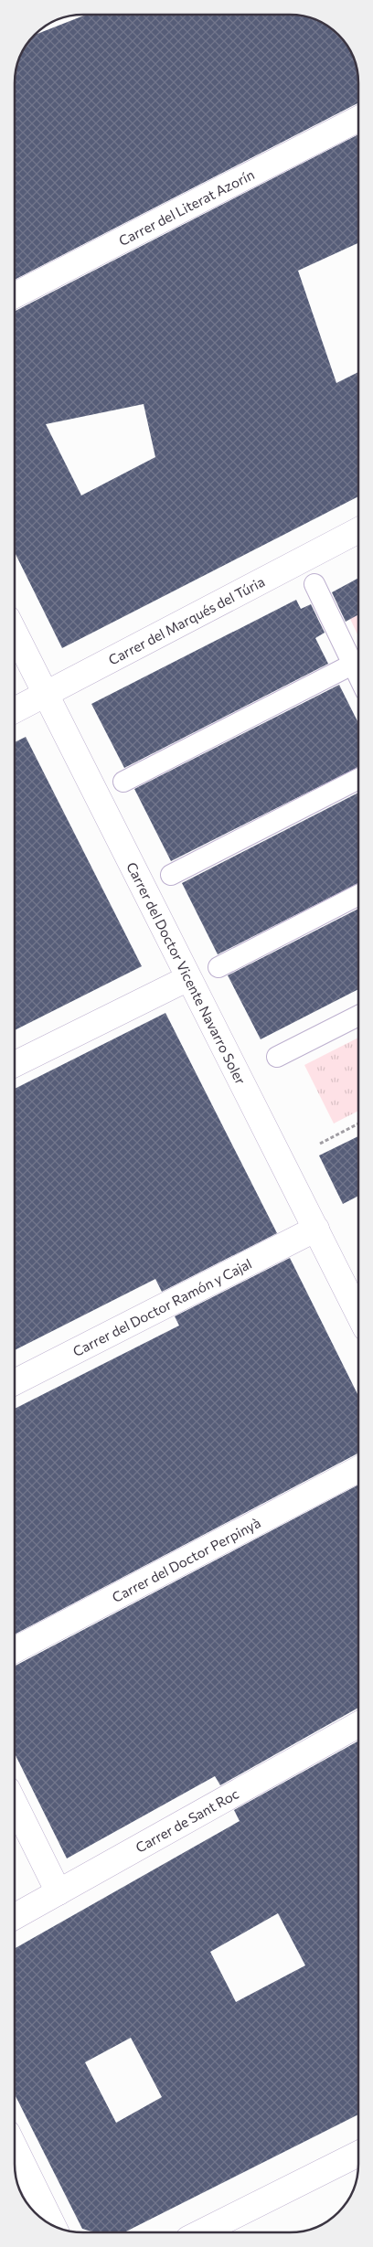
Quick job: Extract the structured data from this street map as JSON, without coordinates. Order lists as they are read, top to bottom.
{
  "streets": {
    "street": [
      "Carrer del Literat Azorín",
      "Carrer del Marqués del Túria",
      "Carrer del Doctor Vicente Navarro Soler",
      "Carrer del Doctor Ramón y Cajal",
      "Carrer del Doctor Perpinyà",
      "Carrer de Sant Roc"
    ]
  },
  "crossings": [
    ["Carrer del Marqués del Túria", "Carrer del Doctor Vicente Navarro Soler"],
    ["Carrer del Doctor Vicente Navarro Soler", "Carrer del Doctor Ramón y Cajal"]
  ]
}
